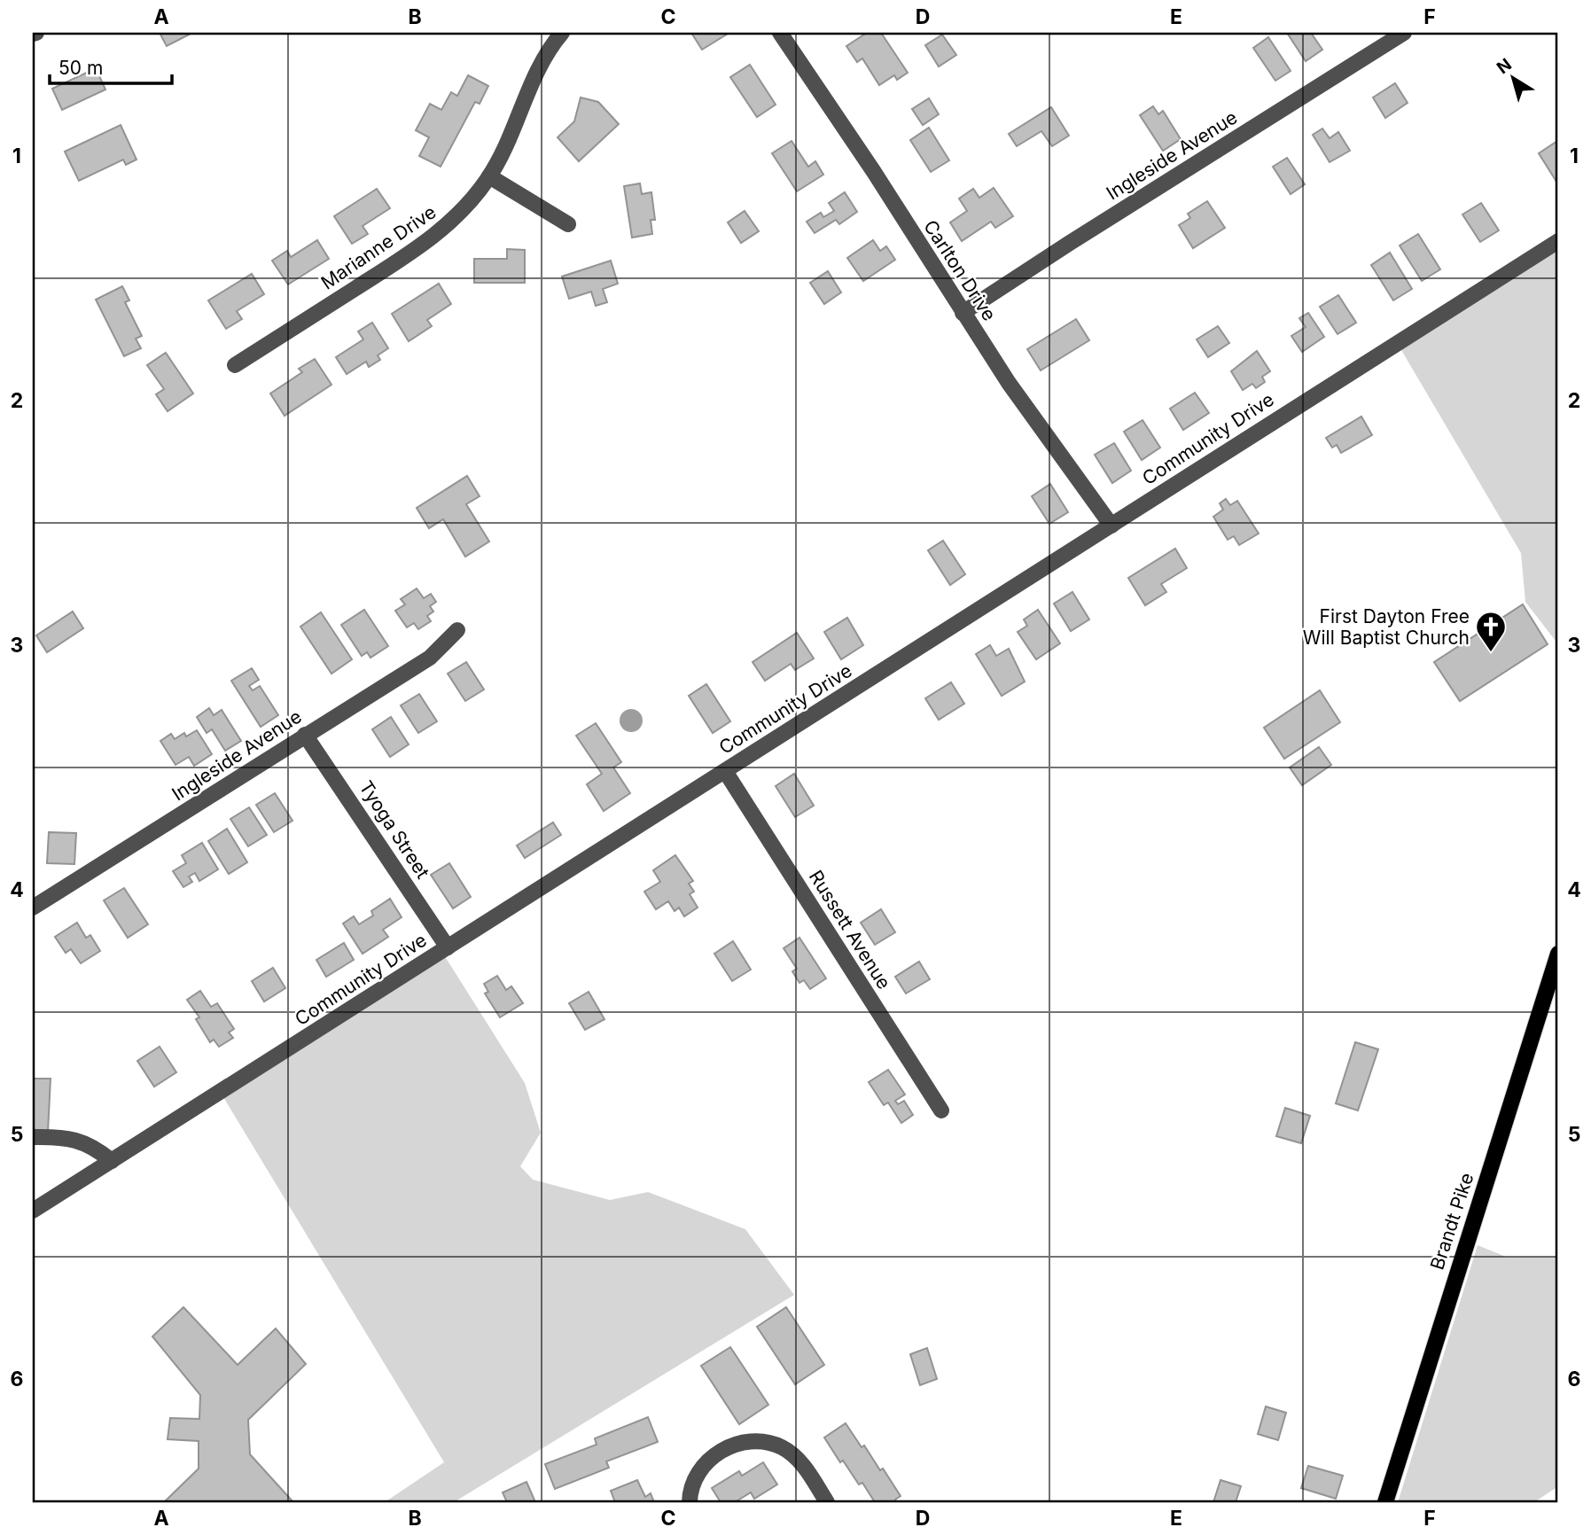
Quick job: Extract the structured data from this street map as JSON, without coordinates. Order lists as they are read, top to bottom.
{
  "streets": {
    "main road": ["Brandt Pike"],
    "street": [
      "Ingleside Avenue",
      "Marianne Drive",
      "Carlton Drive",
      "Community Drive",
      "Tyoga Street",
      "Russett Avenue"
    ]
  },
  "crossings": [
    ["Ingleside Avenue", "Carlton Drive"],
    ["Ingleside Avenue", "Tyoga Street"],
    ["Carlton Drive", "Community Drive"],
    ["Community Drive", "Tyoga Street"],
    ["Community Drive", "Russett Avenue"]
  ],
  "places": {
    "church": ["First Dayton Free Will Baptist Church"]
  },
  "scale_bar": "50 m",
  "north": "top left",
  "grid": {
    "columns": [
      "A",
      "B",
      "C",
      "D",
      "E",
      "F"
    ],
    "rows": [
      "1",
      "2",
      "3",
      "4",
      "5",
      "6"
    ]
  }
}
